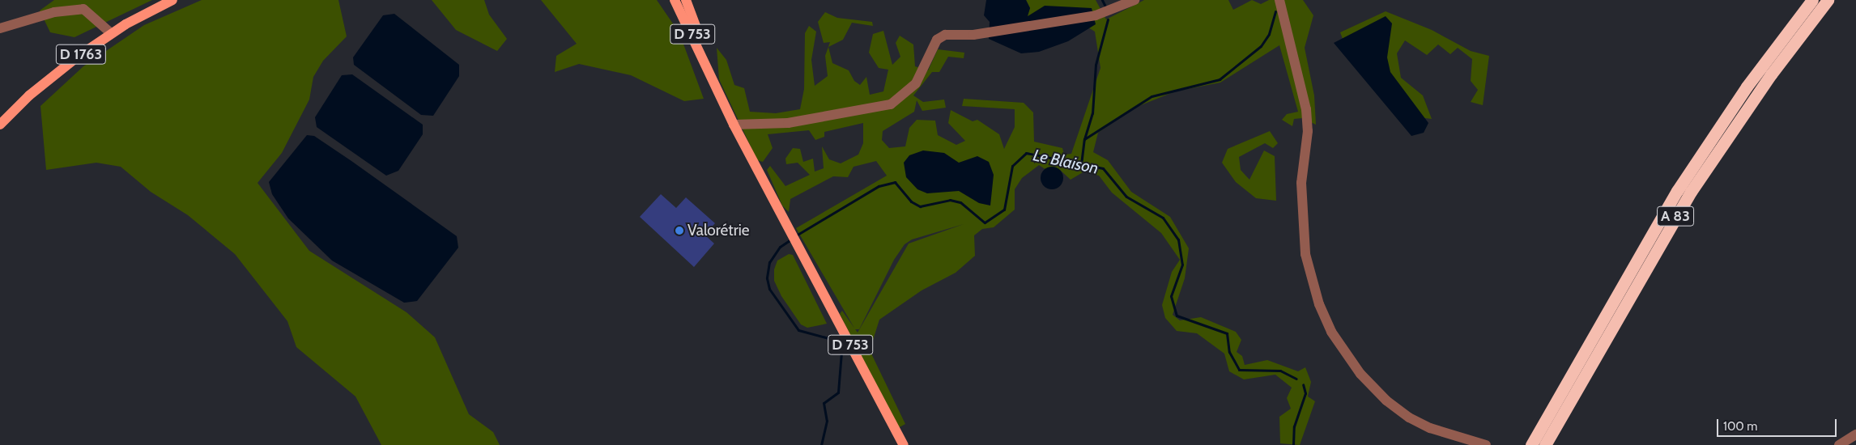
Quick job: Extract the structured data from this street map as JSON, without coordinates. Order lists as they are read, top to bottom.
{
  "streets": {
    "highway": ["A 83"],
    "main road": ["D 753", "D 1763"]
  },
  "water": ["Le Blaison"],
  "places": ["Valorétrie"],
  "scale_bar": "100 m"
}
